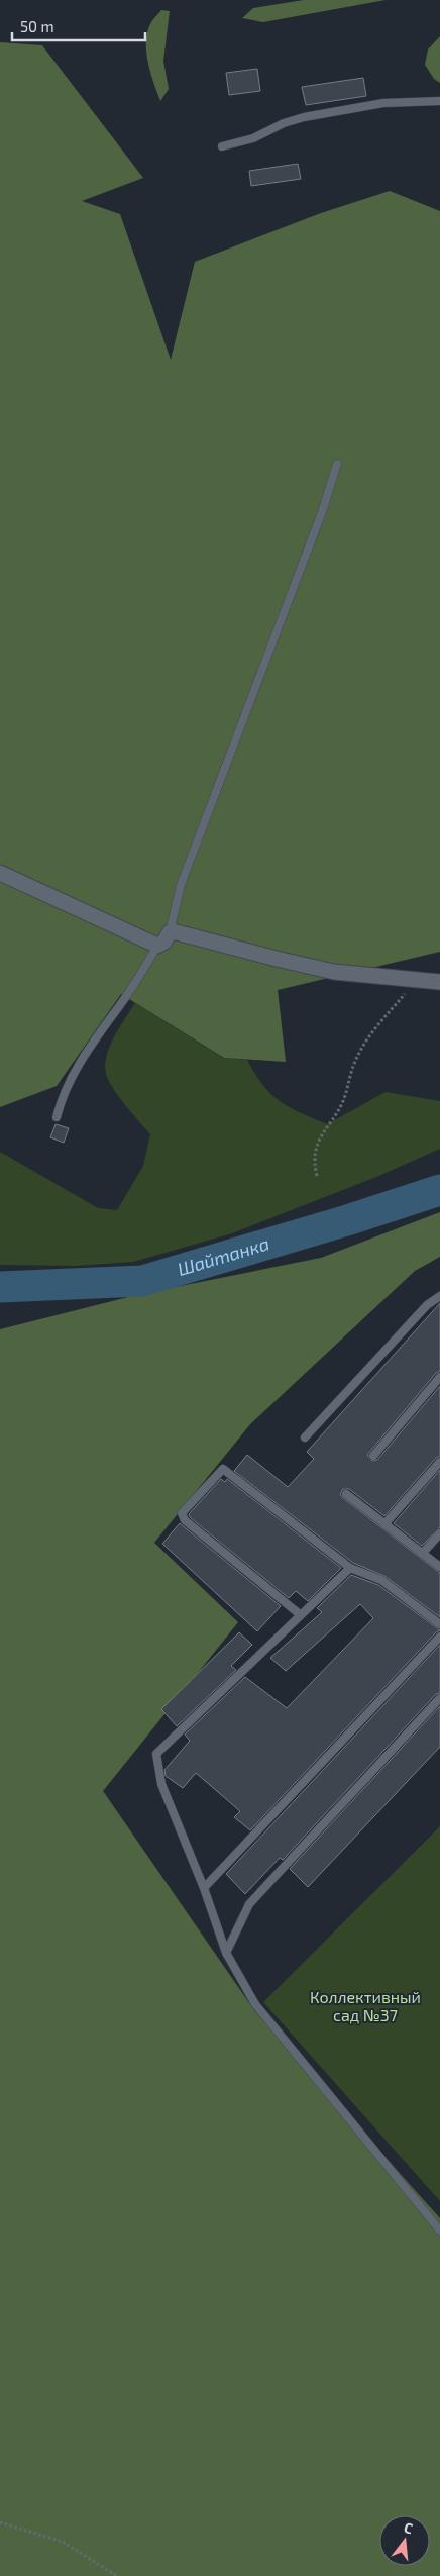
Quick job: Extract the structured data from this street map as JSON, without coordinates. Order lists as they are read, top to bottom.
{
  "water": ["Шайтанка"],
  "parks": ["Коллективный сад №37"],
  "scale_bar": "50 m",
  "north": "top"
}
